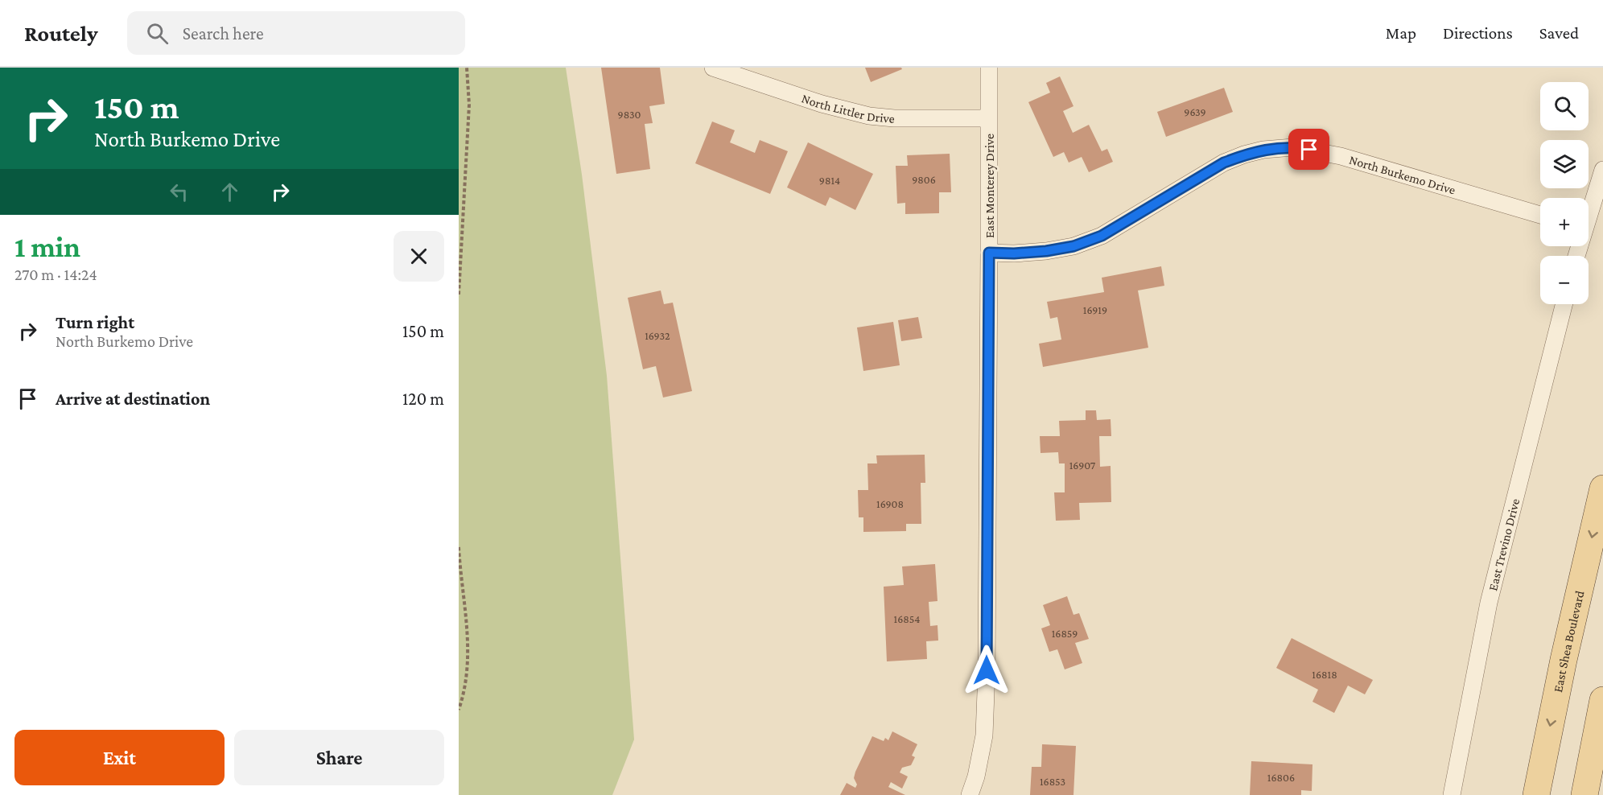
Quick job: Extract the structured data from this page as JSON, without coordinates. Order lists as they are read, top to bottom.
{
  "streets": {
    "main road": ["East Shea Boulevard"],
    "street": [
      "North Littler Drive",
      "North Burkemo Drive",
      "East Monterey Drive",
      "East Trevino Drive"
    ]
  },
  "crossings": [
    ["North Littler Drive", "East Monterey Drive"],
    ["North Burkemo Drive", "East Monterey Drive"]
  ],
  "house_numbers": [
    "9639",
    "9830",
    "9806",
    "9814",
    "16919",
    "16932",
    "16907",
    "16908",
    "16854",
    "16859",
    "16818",
    "16806",
    "16853"
  ],
  "page": {
    "header": "Routely",
    "search": "Search here",
    "nav": ["Map", "Directions", "Saved"],
    "turn": ["150 m", "North Burkemo Drive"],
    "map_buttons": ["+", "−"],
    "heading": ["1 min", "270 m · 14:24"],
    "list": [
      {
        "name": "Turn right",
        "note": "North Burkemo Drive",
        "value": "150 m"
      },
      {
        "name": "Arrive at destination",
        "value": "120 m"
      }
    ],
    "buttons": ["Exit", "Share"]
  }
}
